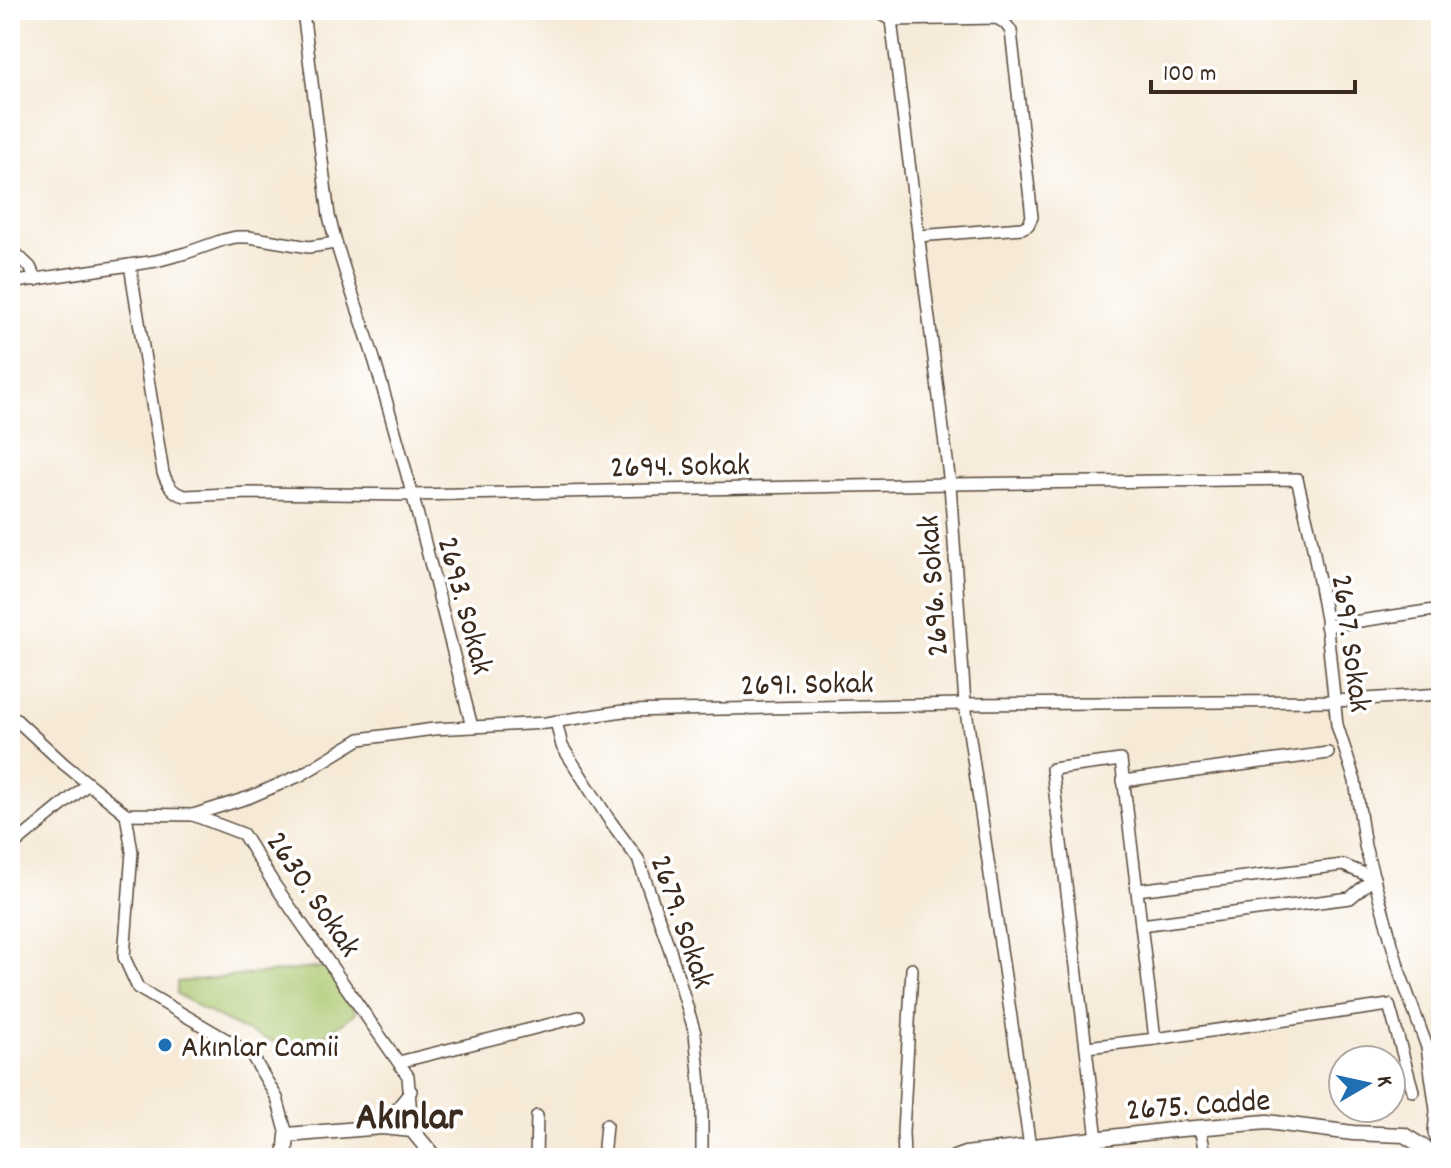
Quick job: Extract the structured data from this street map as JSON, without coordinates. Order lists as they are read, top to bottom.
{
  "streets": {
    "street": [
      "2694. Sokak",
      "2696. Sokak",
      "2693. Sokak",
      "2697. Sokak",
      "2691. Sokak",
      "2630. Sokak",
      "2679. Sokak",
      "2675. Cadde"
    ]
  },
  "crossings": [
    ["2694. Sokak", "2696. Sokak"],
    ["2694. Sokak", "2693. Sokak"],
    ["2694. Sokak", "2697. Sokak"],
    ["2696. Sokak", "2697. Sokak"],
    ["2696. Sokak", "2691. Sokak"],
    ["2696. Sokak", "2675. Cadde"],
    ["2693. Sokak", "2691. Sokak"],
    ["2697. Sokak", "2691. Sokak"],
    ["2691. Sokak", "2630. Sokak"],
    ["2691. Sokak", "2679. Sokak"]
  ],
  "districts": ["Akınlar"],
  "places": ["Akınlar Camii"],
  "scale_bar": "100 m",
  "north": "right"
}
